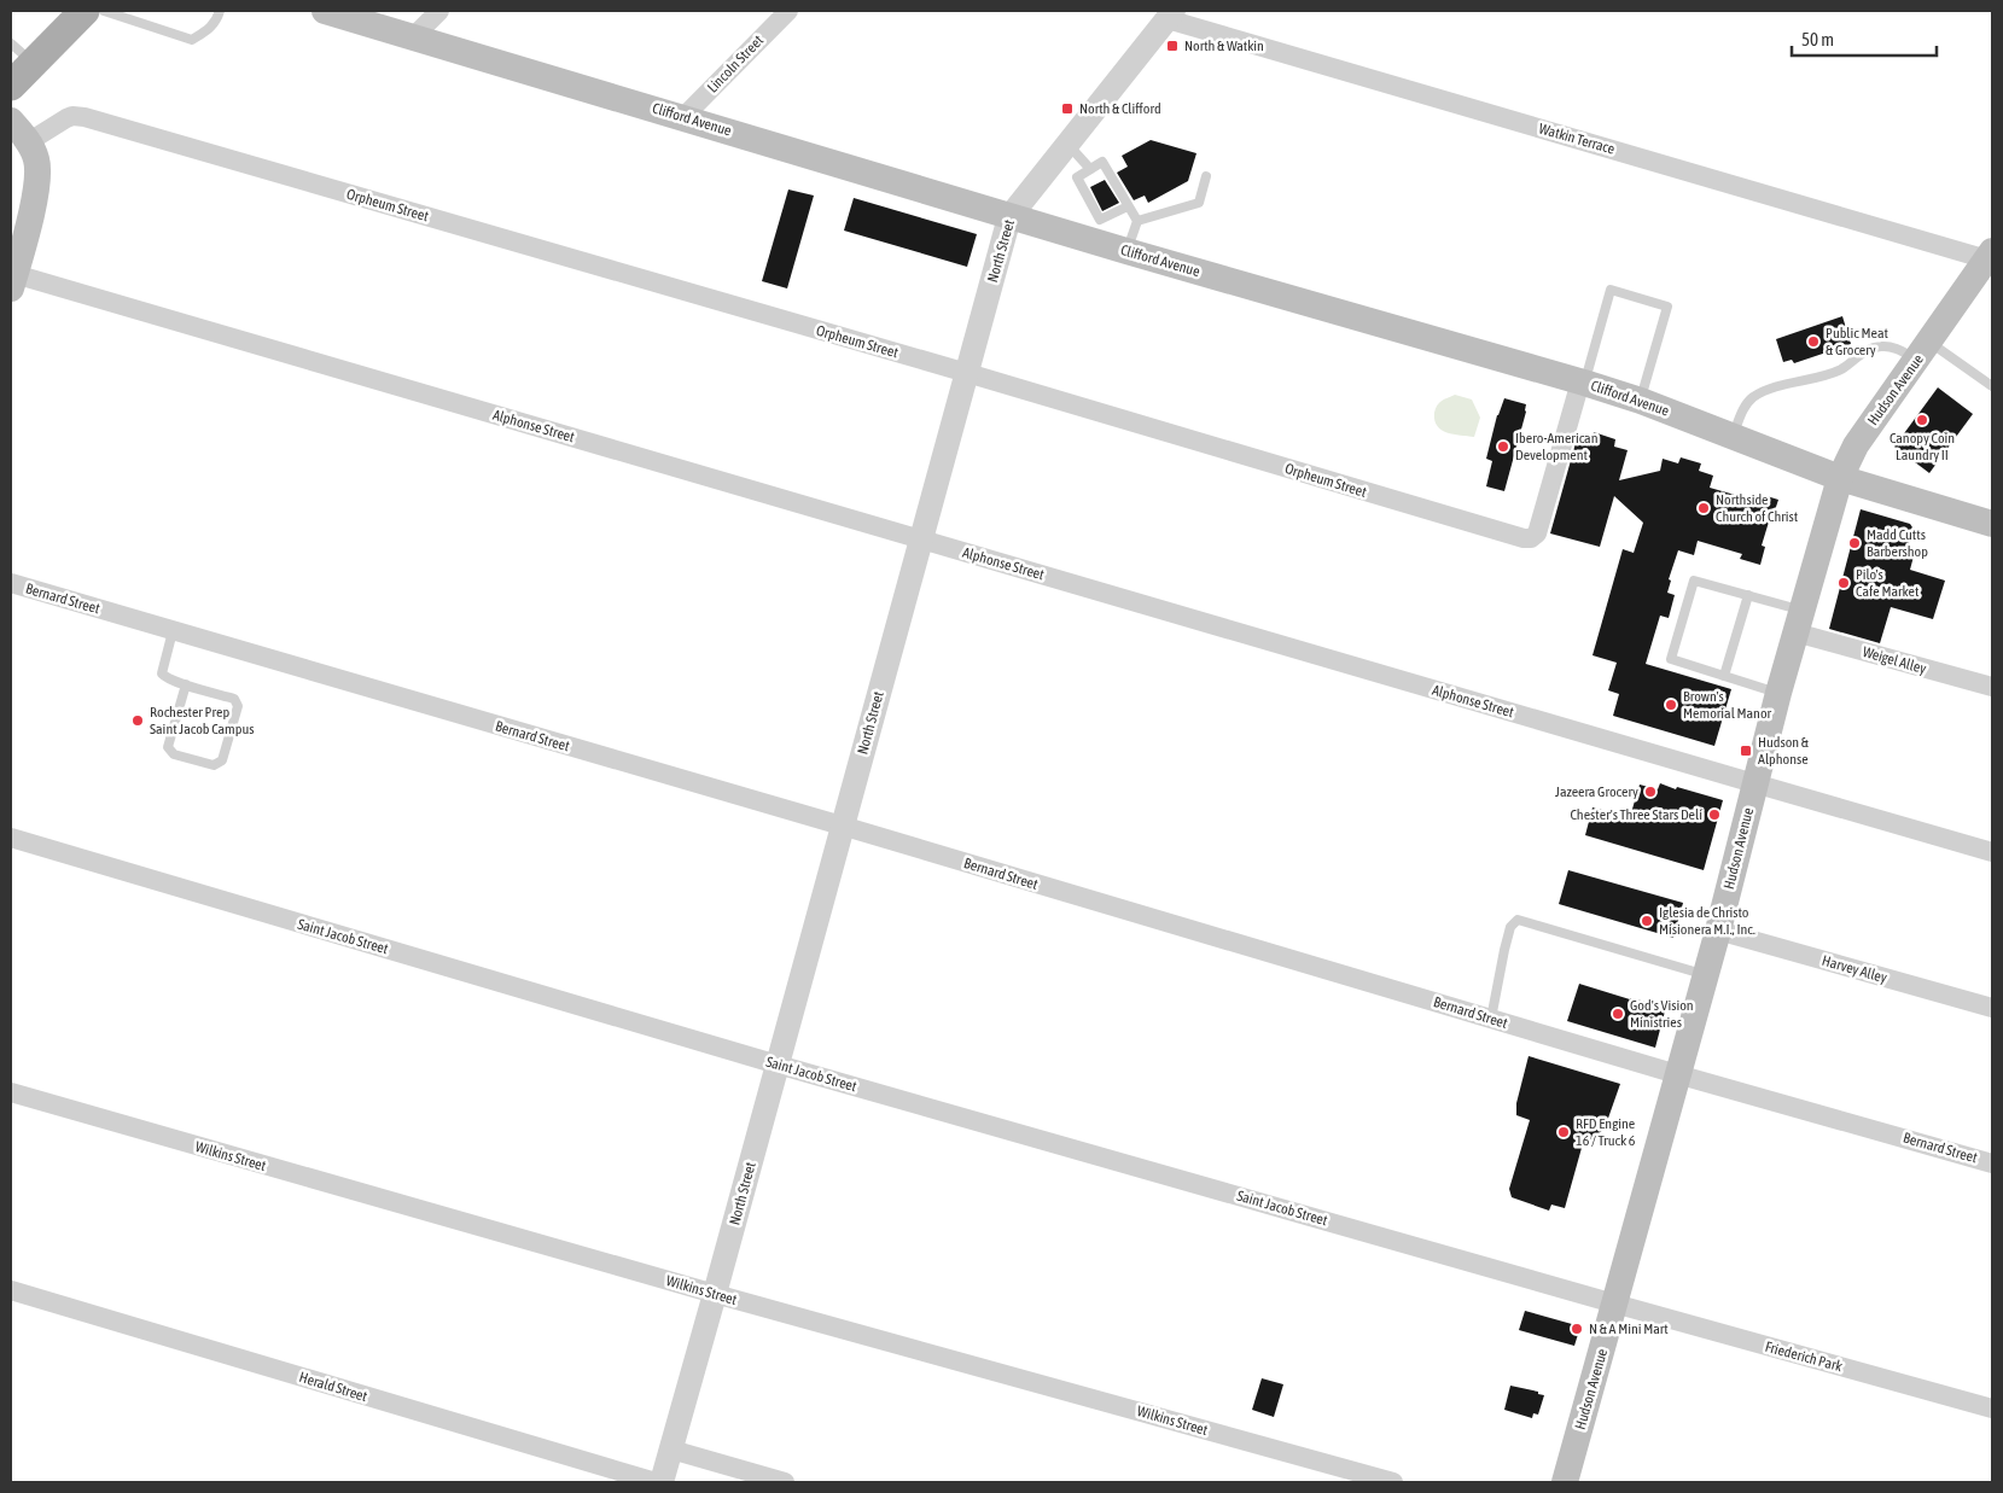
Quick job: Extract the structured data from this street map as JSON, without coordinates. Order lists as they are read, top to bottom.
{
  "streets": {
    "main road": ["Clifford Avenue", "Hudson Avenue"],
    "street": [
      "Lincoln Street",
      "Watkin Terrace",
      "Orpheum Street",
      "North Street",
      "Alphonse Street",
      "Bernard Street",
      "Weigel Alley",
      "Saint Jacob Street",
      "Harvey Alley",
      "Wilkins Street",
      "Friederich Park",
      "Herald Street"
    ]
  },
  "crossings": [
    ["Lincoln Street", "Clifford Avenue"],
    ["Clifford Avenue", "Orpheum Street"],
    ["Clifford Avenue", "North Street"],
    ["Clifford Avenue", "Hudson Avenue"],
    ["Watkin Terrace", "North Street"],
    ["Watkin Terrace", "Hudson Avenue"],
    ["Orpheum Street", "North Street"],
    ["North Street", "Alphonse Street"],
    ["North Street", "Bernard Street"],
    ["North Street", "Saint Jacob Street"],
    ["North Street", "Wilkins Street"],
    ["Hudson Avenue", "Alphonse Street"],
    ["Hudson Avenue", "Bernard Street"],
    ["Hudson Avenue", "Weigel Alley"],
    ["Hudson Avenue", "Saint Jacob Street"],
    ["Hudson Avenue", "Harvey Alley"],
    ["Hudson Avenue", "Friederich Park"],
    ["Saint Jacob Street", "Friederich Park"]
  ],
  "places": {
    "transit": ["North & Watkin", "North & Clifford", "Hudson & Alphonse"],
    "other": [
      "Public Meat & Grocery",
      "Canopy Coin Laundry II",
      "Ibero-American Development",
      "Northside Church of Christ",
      "Madd Cutts Barbershop",
      "Pilo's Cafe Market",
      "Brown's Memorial Manor",
      "Rochester Prep Saint Jacob Campus",
      "Jazeera Grocery",
      "Chester's Three Stars Deli",
      "Iglesia de Christo Misionera M.I., Inc.",
      "God's Vision Ministries",
      "RFD Engine 16 / Truck 6",
      "N & A Mini Mart"
    ]
  },
  "scale_bar": "50 m"
}
